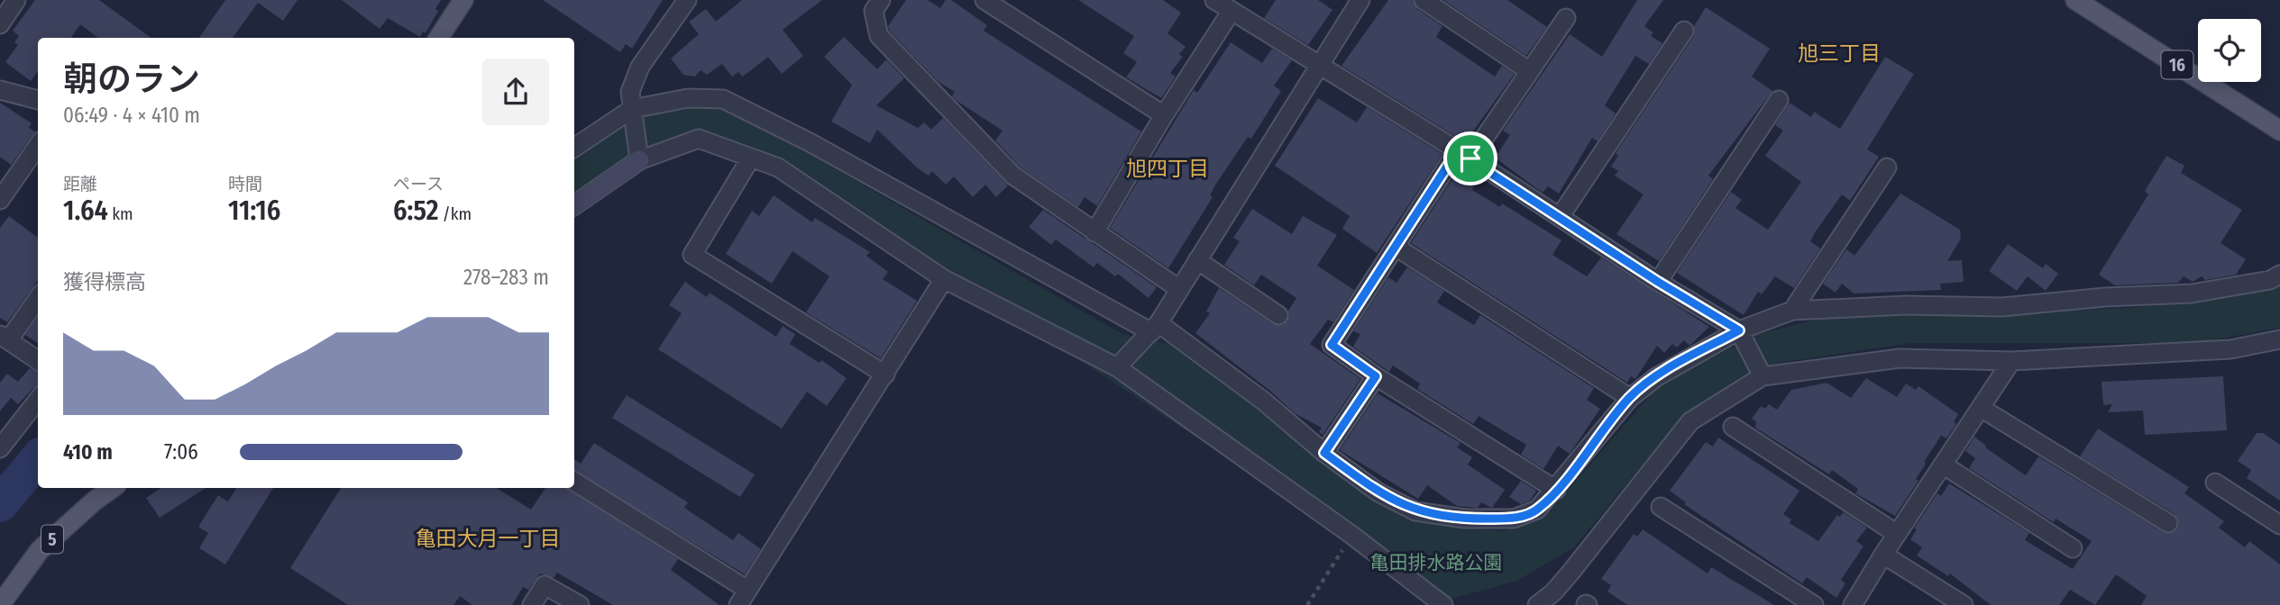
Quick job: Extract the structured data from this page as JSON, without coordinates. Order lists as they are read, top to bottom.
{
  "streets": {
    "main road": ["16", "5"]
  },
  "districts": ["旭三丁目", "旭四丁目", "亀田大月一丁目"],
  "parks": ["亀田排水路公園"],
  "page": {
    "heading": ["朝のラン", "06:49 · 4 × 410 m"],
    "stats": [
      ["距離", "1.64 km"],
      ["時間", "11:16"],
      ["ペース", "6:52 /km"]
    ],
    "chart": ["獲得標高", "278–283 m"],
    "list": [
      {
        "name": "410 m",
        "note": "7:06"
      }
    ]
  }
}
